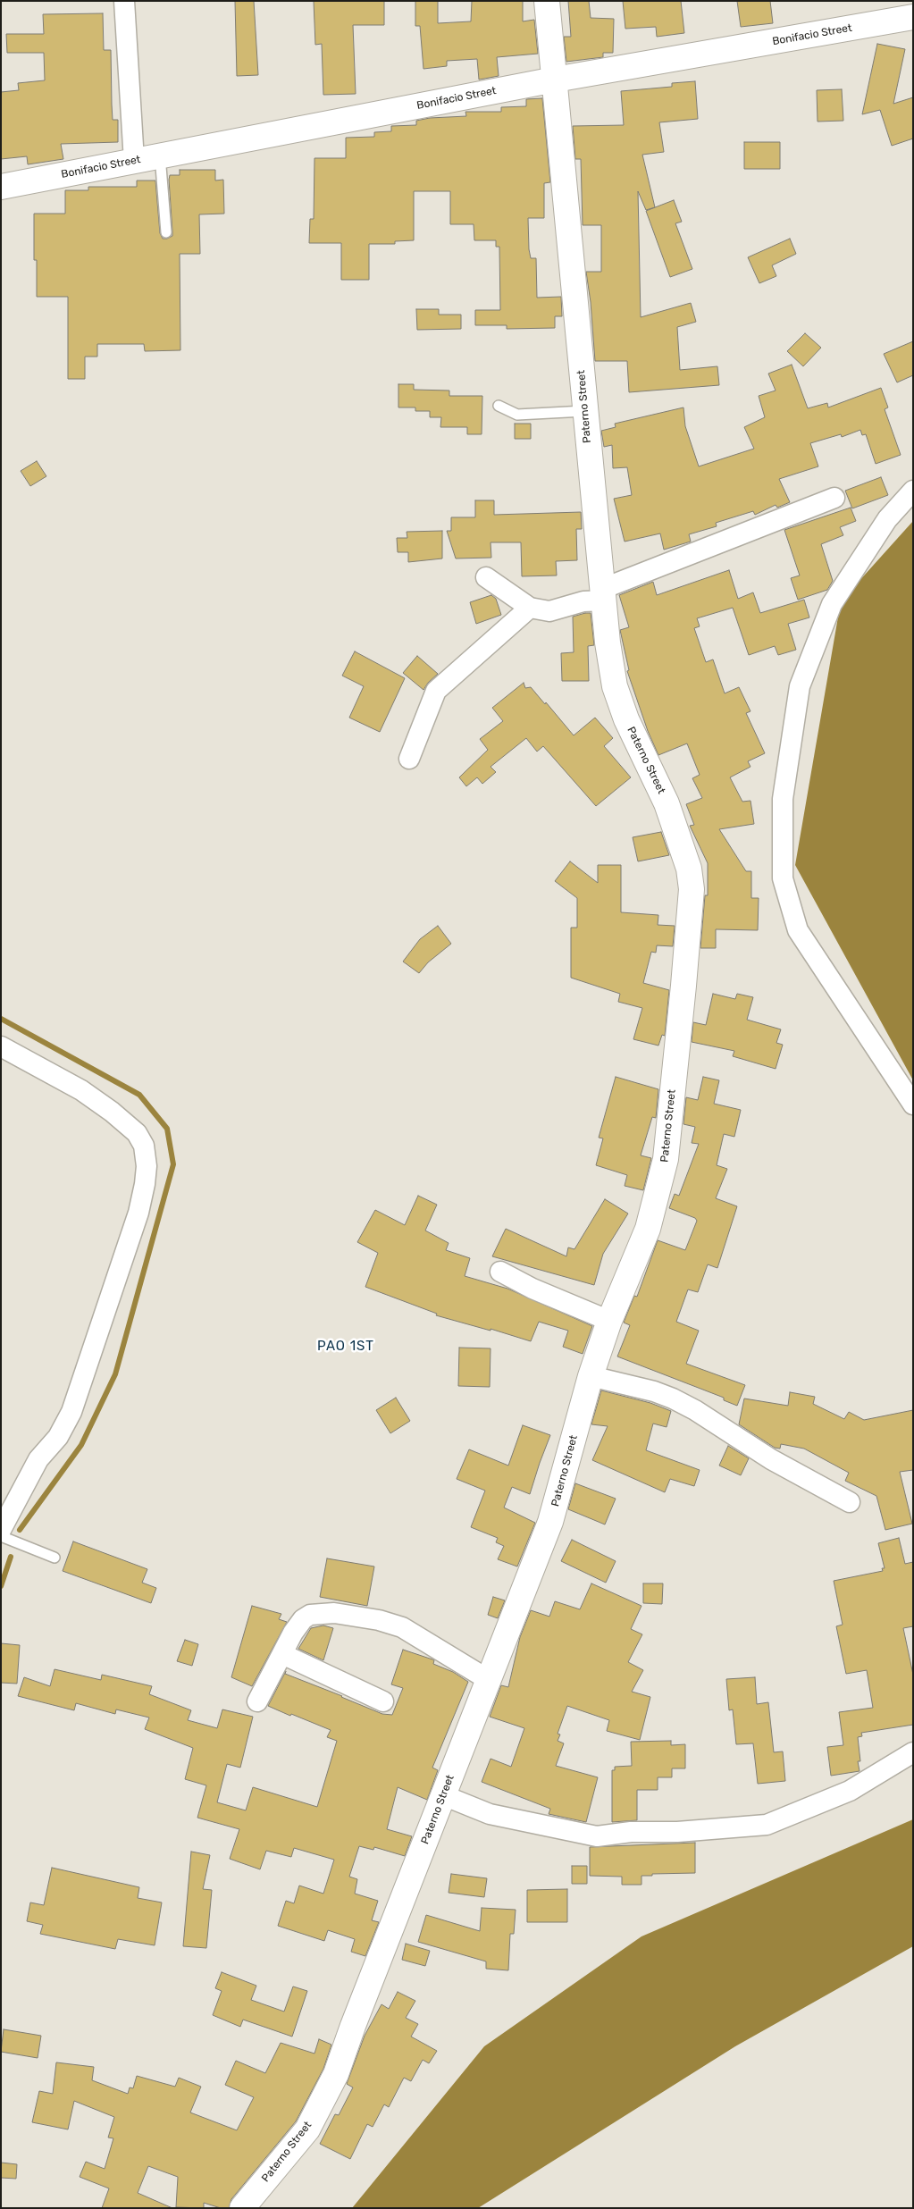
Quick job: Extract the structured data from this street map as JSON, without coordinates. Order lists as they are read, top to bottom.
{
  "streets": {
    "street": ["Bonifacio Street", "Paterno Street"]
  },
  "crossings": [
    ["Bonifacio Street", "Paterno Street"]
  ],
  "districts": ["PAO 1ST"]
}
